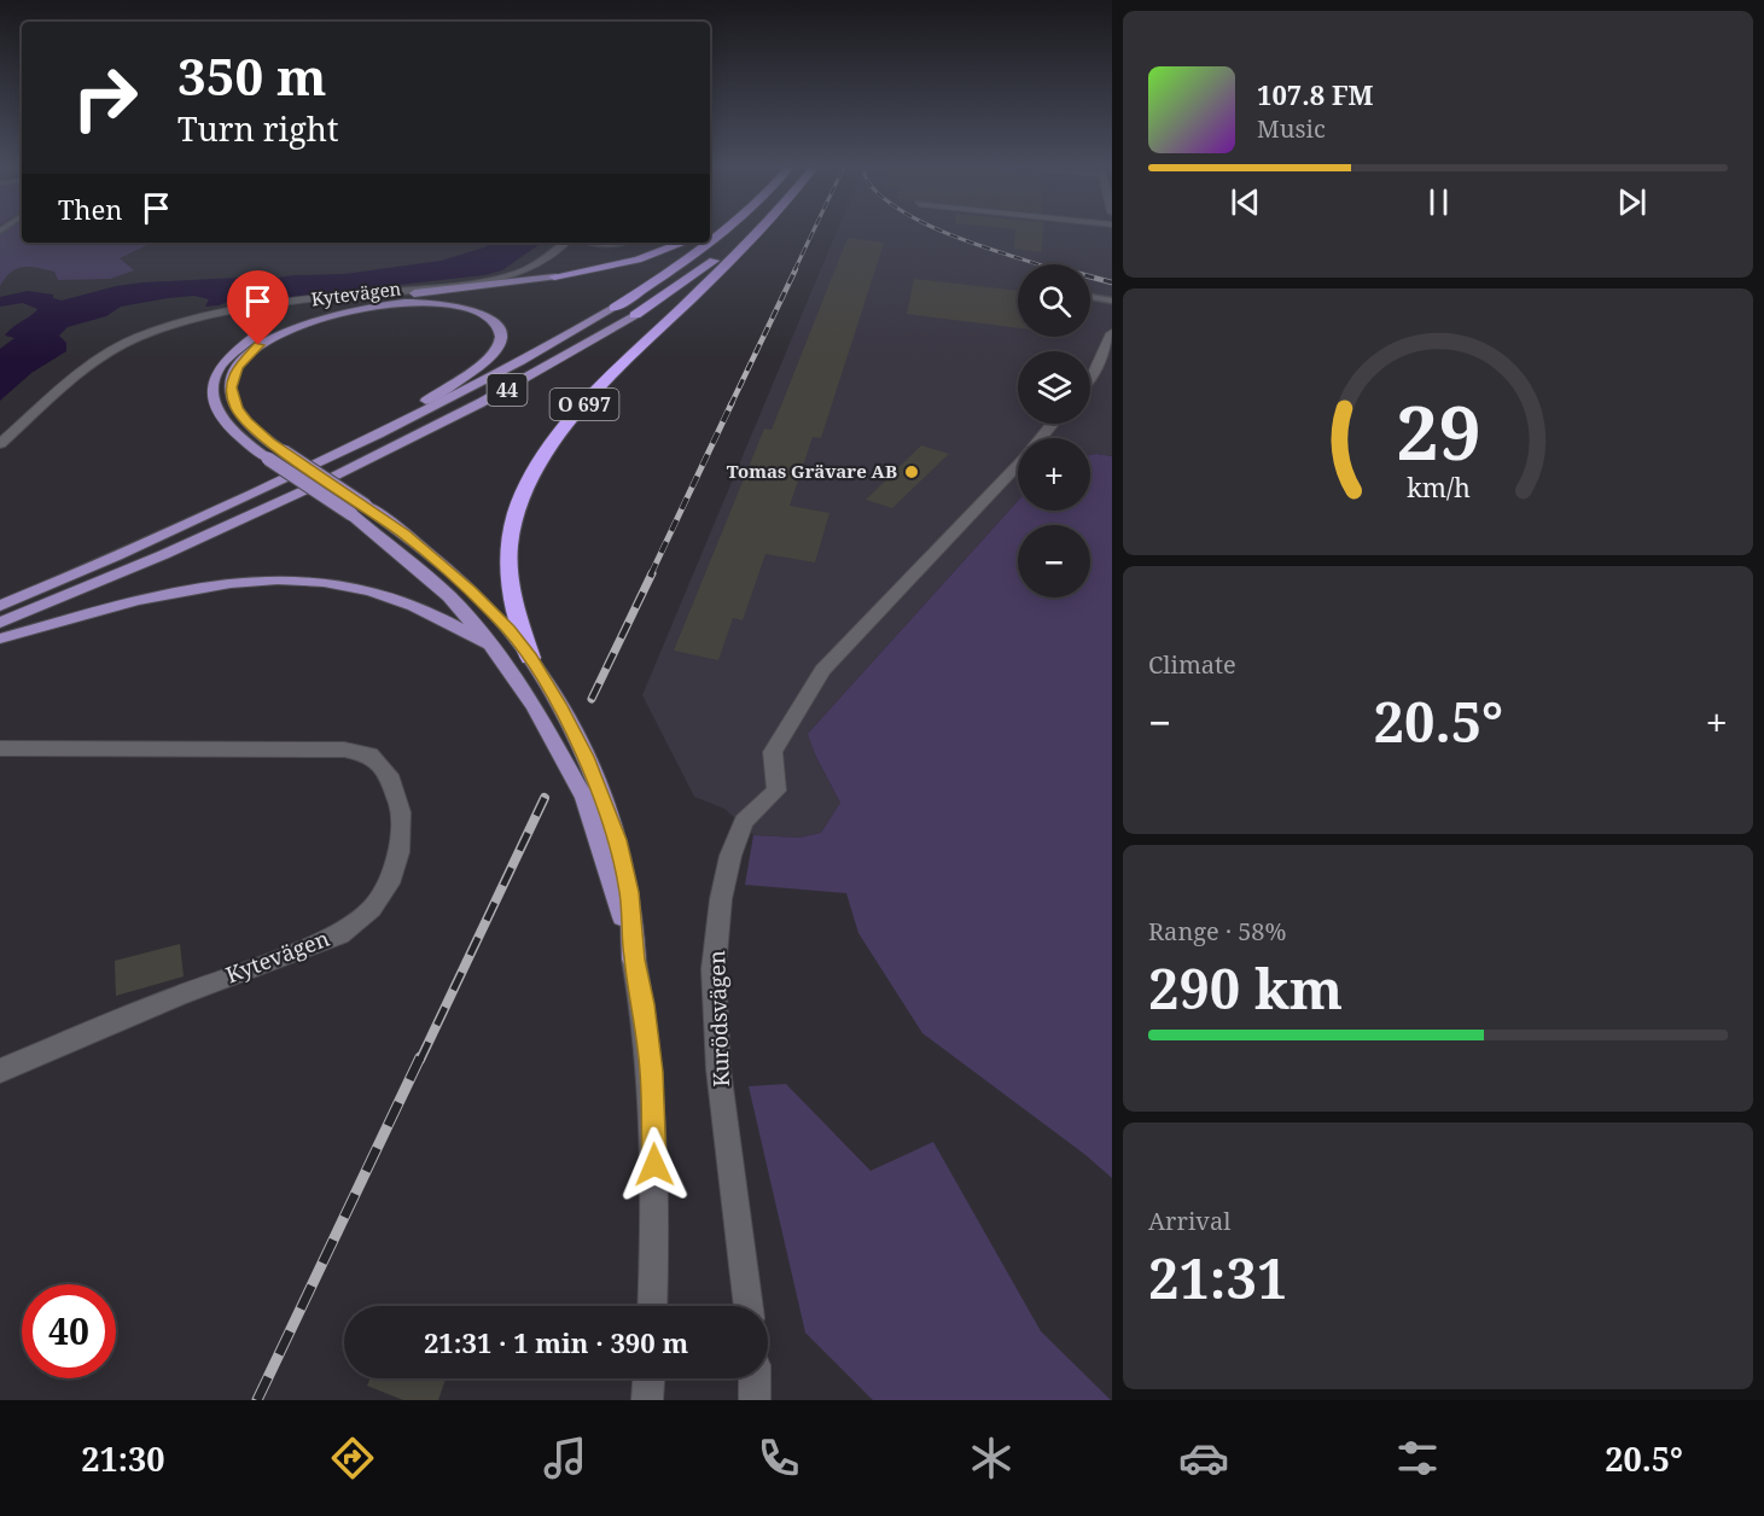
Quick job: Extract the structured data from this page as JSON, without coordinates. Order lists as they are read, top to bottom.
{
  "streets": {
    "highway": ["44", "O 697"],
    "street": ["Kytevägen", "Kurödsvägen"]
  },
  "places": ["Tomas Grävare AB"],
  "page": {
    "turn": ["350 m", "Turn right"],
    "song": ["107.8 FM", "Music"],
    "then": "Then",
    "map_buttons": ["+", "−"],
    "tile": [
      "Climate",
      ["Range · 58%", "290 km"],
      ["Arrival", "21:31"]
    ],
    "heat": ["−", "20.5°", "+"],
    "limit": "40",
    "trip": "21:31 · 1 min · 390 m",
    "tabs": ["21:30", "20.5°"],
    "gauge": ["29", "km/h"]
  }
}
